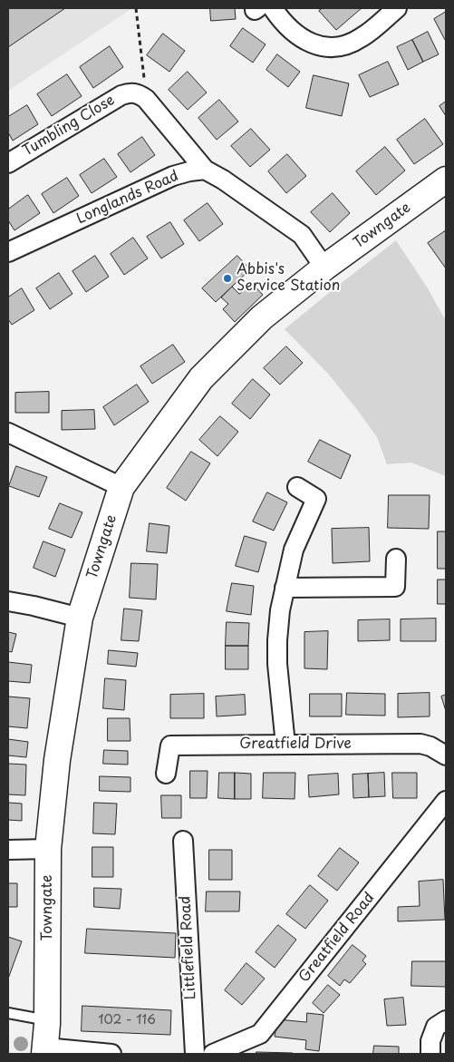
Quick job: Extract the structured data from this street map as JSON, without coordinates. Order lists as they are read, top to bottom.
{
  "streets": {
    "street": [
      "Tumbling Close",
      "Longlands Road",
      "Towngate",
      "Greatfield Drive",
      "Greatfield Road",
      "Littlefield Road"
    ]
  },
  "places": ["Abbis's Service Station"],
  "house_numbers": ["102 - 116"]
}
